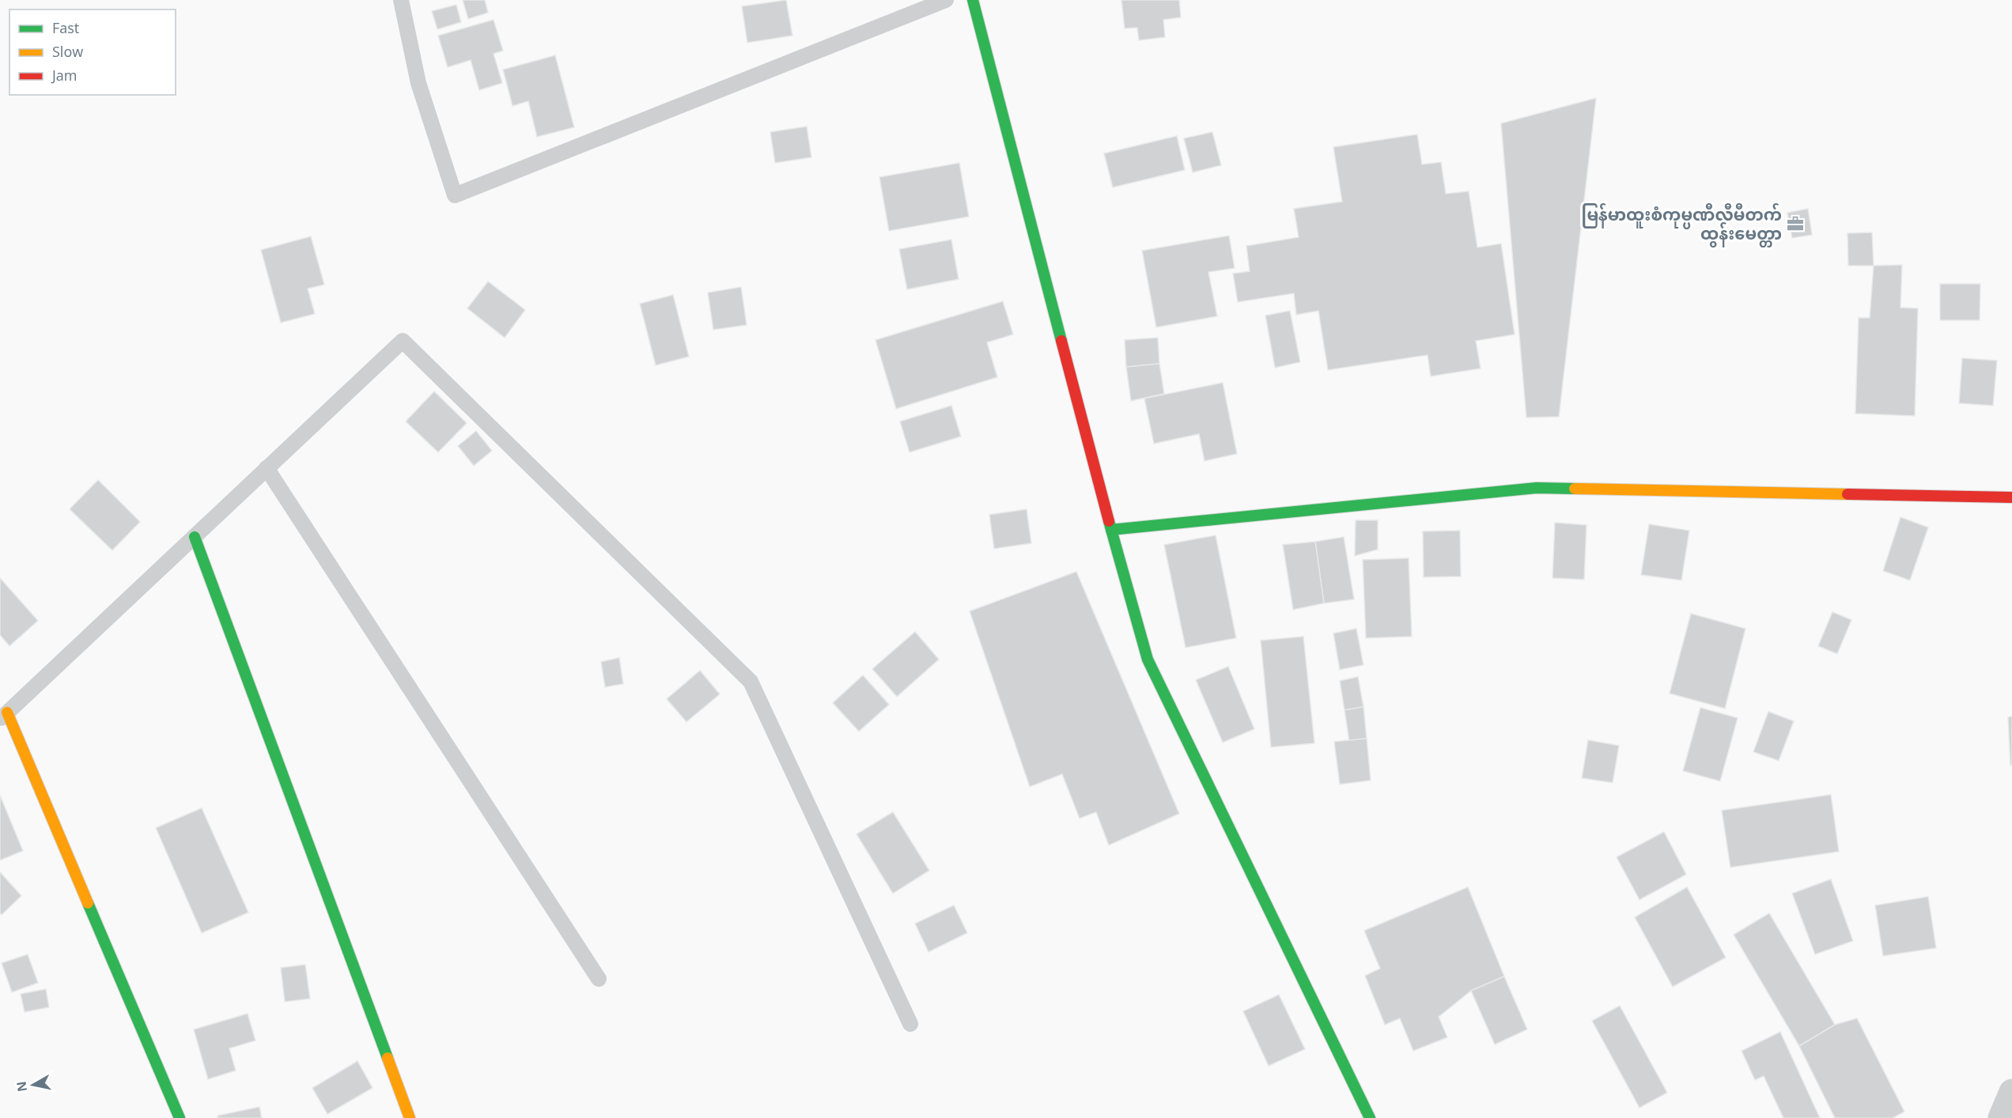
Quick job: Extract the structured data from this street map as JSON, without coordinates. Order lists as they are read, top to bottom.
{
  "places": {
    "office": ["မြန်မာထူးစံကုမ္ပဏီလီမီတက် ထွန်းမေတ္တာ"]
  },
  "legend": ["Fast", "Slow", "Jam"],
  "north": "left"
}
